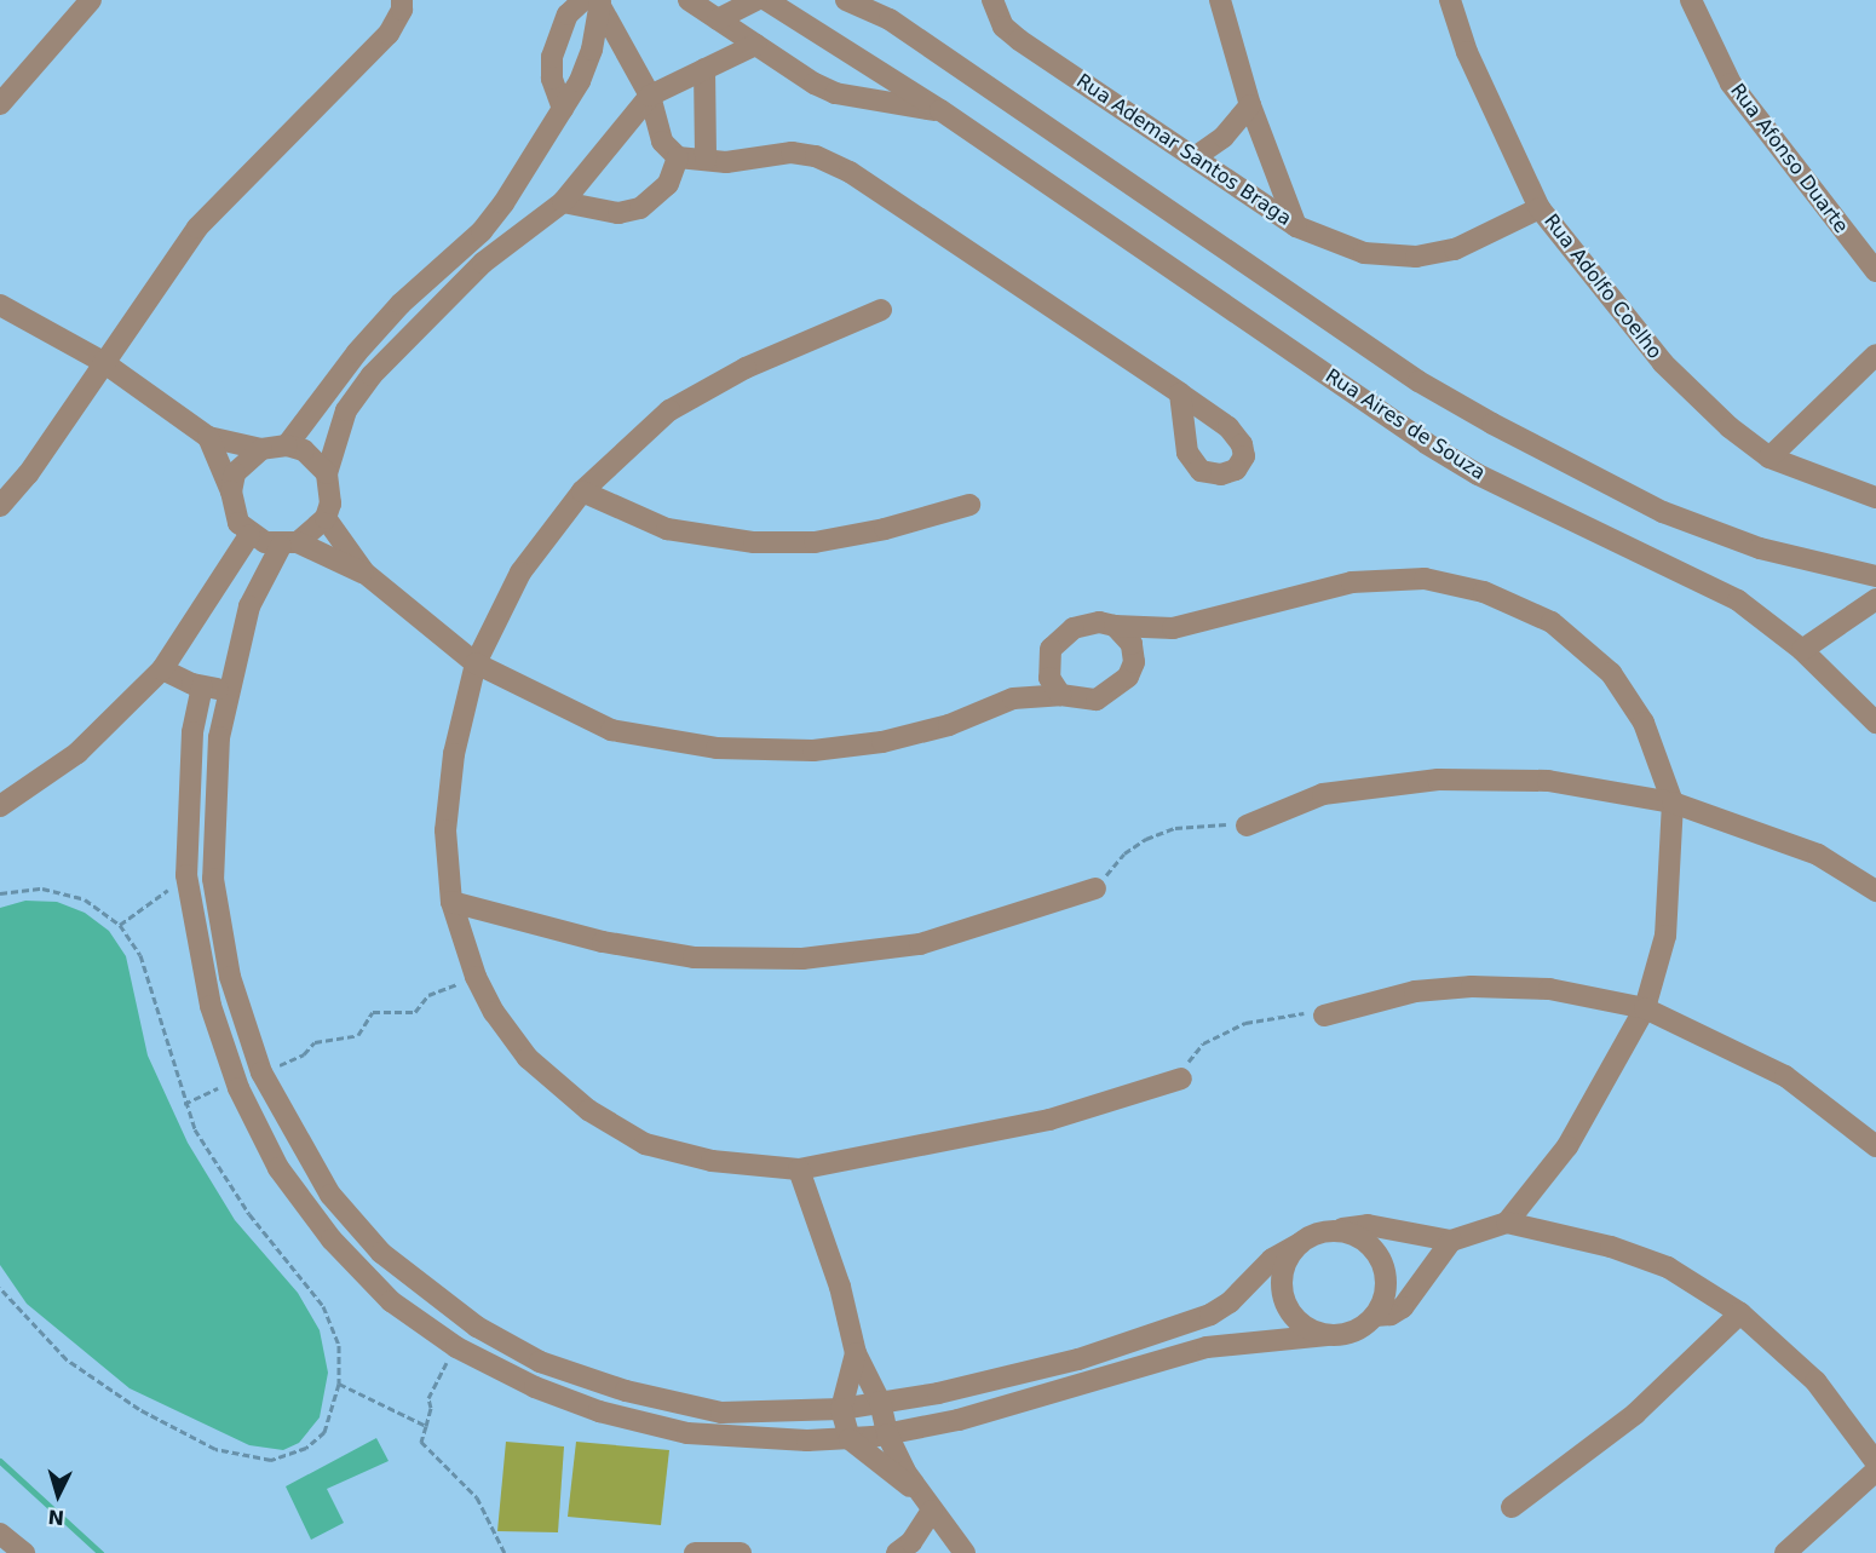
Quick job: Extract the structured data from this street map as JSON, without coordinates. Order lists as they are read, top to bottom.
{
  "streets": {
    "street": [
      "Rua Ademar Santos Braga",
      "Rua Afonso Duarte",
      "Rua Adolfo Coelho",
      "Rua Aires de Souza"
    ]
  },
  "crossings": [
    ["Rua Ademar Santos Braga", "Rua Adolfo Coelho"]
  ],
  "north": "bottom"
}
